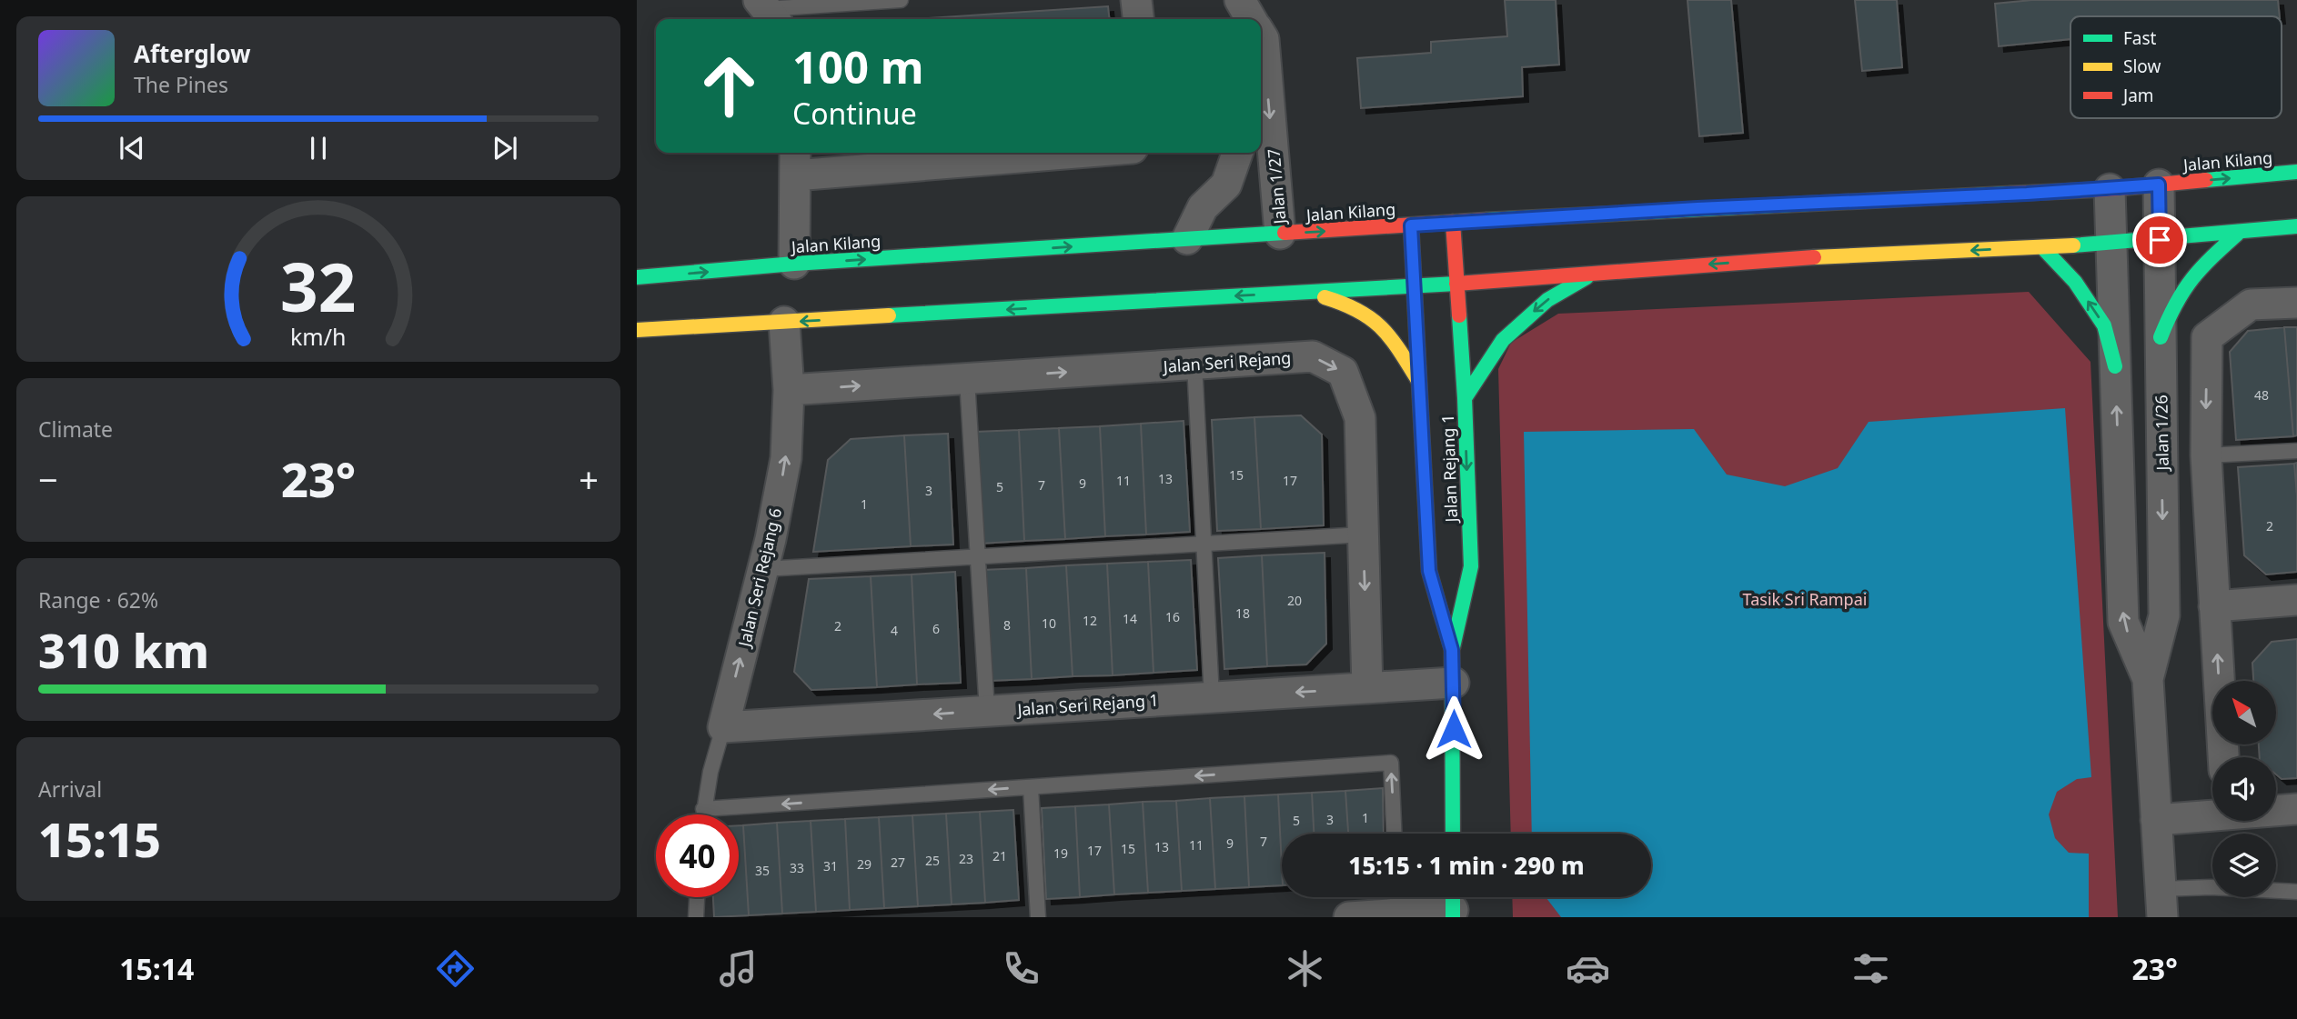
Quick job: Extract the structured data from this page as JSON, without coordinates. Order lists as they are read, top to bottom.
{
  "streets": {
    "main road": ["Jalan Kilang", "Jalan Rejang 1"],
    "street": [
      "Jalan 1/27",
      "Jalan Seri Rejang",
      "Jalan 1/26",
      "Jalan Seri Rejang 6",
      "Jalan Seri Rejang 1"
    ]
  },
  "crossings": [
    ["Jalan Kilang", "Jalan 1/27"],
    ["Jalan Kilang", "Jalan 1/26"],
    ["Jalan Kilang", "Jalan Rejang 1"],
    ["Jalan Seri Rejang", "Jalan Seri Rejang 6"],
    ["Jalan Seri Rejang", "Jalan Seri Rejang 1"],
    ["Jalan Rejang 1", "Jalan Seri Rejang 1"],
    ["Jalan Seri Rejang 6", "Jalan Seri Rejang 1"]
  ],
  "one_way": ["Jalan 1/27", "Jalan Seri Rejang 6", "Jalan Seri Rejang 1"],
  "parks": ["Tasik Sri Rampai"],
  "house_numbers": [
    "48",
    "15",
    "13",
    "11",
    "17",
    "9",
    "7",
    "5",
    "3",
    "1",
    "2",
    "20",
    "18",
    "16",
    "14",
    "12",
    "10",
    "8",
    "2",
    "6",
    "4",
    "1",
    "3",
    "5",
    "7",
    "9",
    "11",
    "13",
    "15",
    "17",
    "19",
    "21",
    "23",
    "25",
    "27",
    "29",
    "31",
    "33",
    "35"
  ],
  "legend": ["Fast", "Slow", "Jam"],
  "north": "top left",
  "page": {
    "turn": ["100 m", "Continue"],
    "song": ["Afterglow", "The Pines"],
    "tile": [
      "Climate",
      ["Range · 62%", "310 km"],
      ["Arrival", "15:15"]
    ],
    "heat": ["−", "23°", "+"],
    "limit": "40",
    "trip": "15:15 · 1 min · 290 m",
    "tabs": ["15:14", "23°"],
    "gauge": ["32", "km/h"]
  }
}
